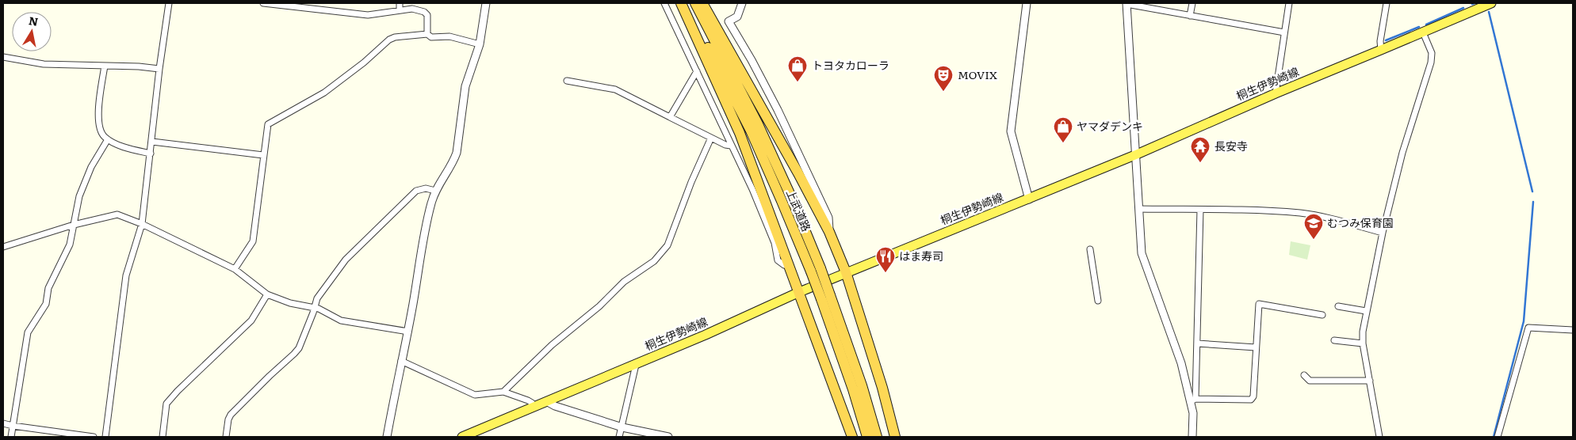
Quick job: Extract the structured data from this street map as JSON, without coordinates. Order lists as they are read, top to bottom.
{
  "streets": {
    "highway": ["上武道路"],
    "main road": ["桐生伊勢崎線"]
  },
  "places": {
    "shop": ["トヨタカローラ", "ヤマダデンキ"],
    "theatre": ["MOVIX"],
    "temple": ["長安寺"],
    "school or university": ["むつみ保育園"],
    "restaurant": ["はま寿司"]
  },
  "north": "top"
}
